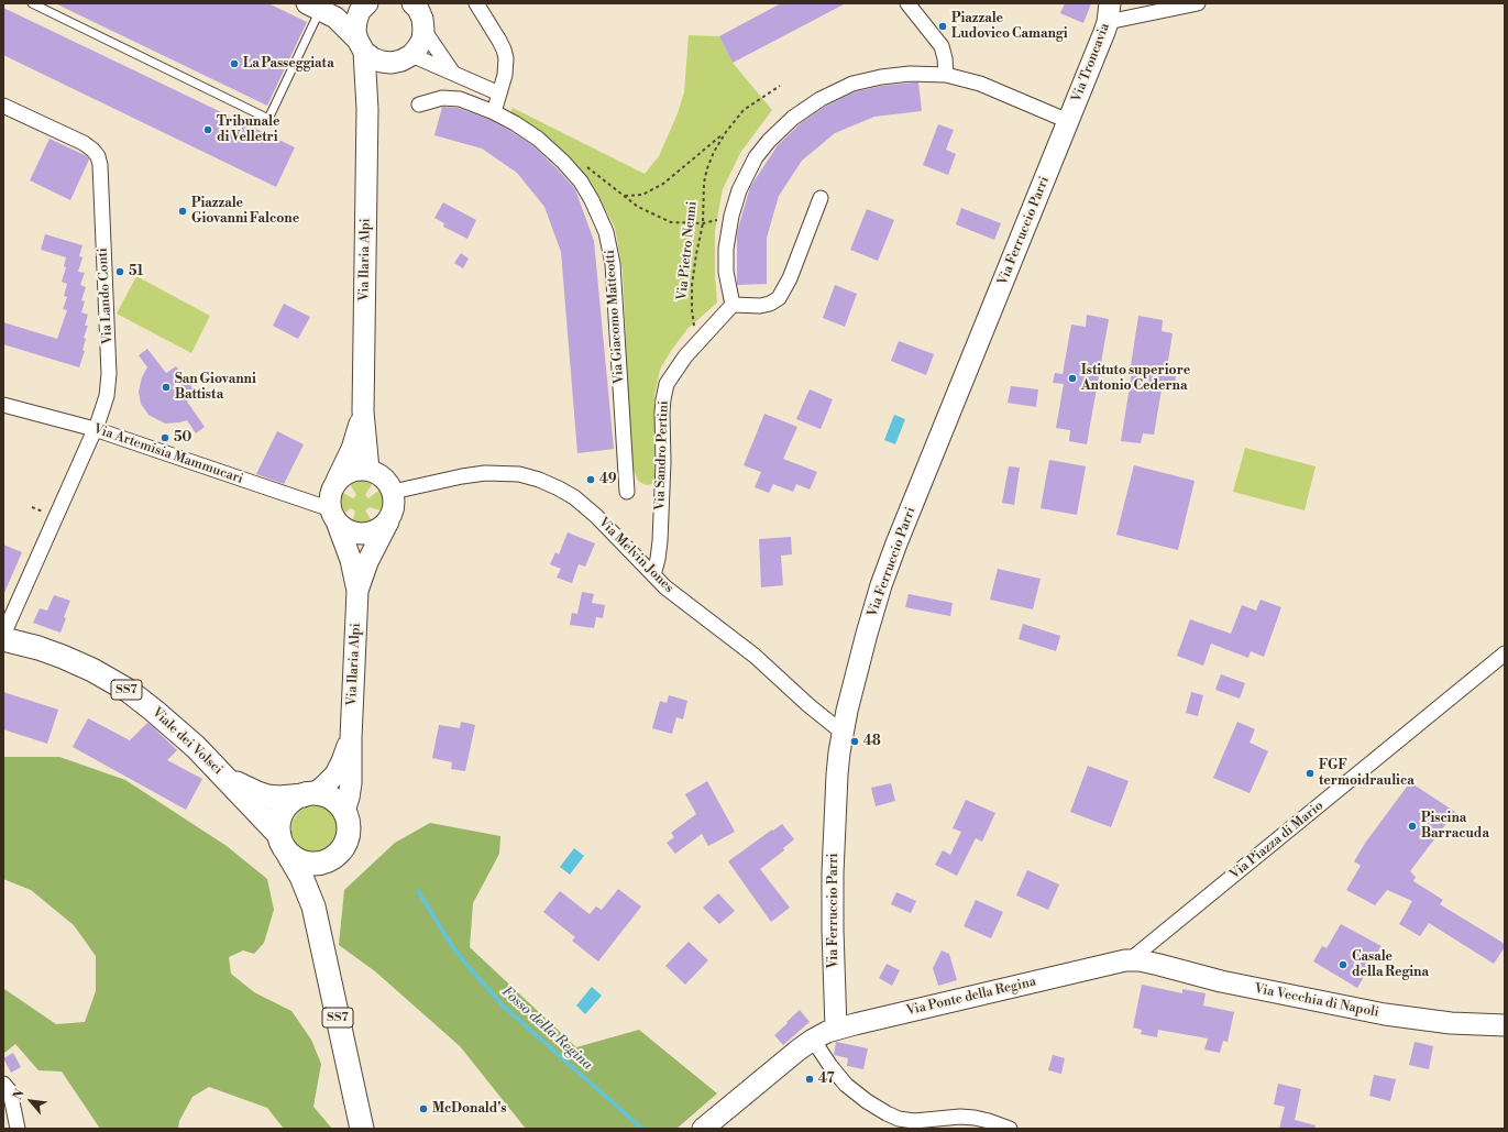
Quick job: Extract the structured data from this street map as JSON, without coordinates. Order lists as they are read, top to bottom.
{
  "streets": {
    "main road": ["SS7", "Viale dei Volsci"],
    "street": [
      "Via Troncavia",
      "Via Ferruccio Parri",
      "Via Ilaria Alpi",
      "Via Lando Conti",
      "Via Giacomo Matteotti",
      "Via Artemisia Mammucari",
      "Via Sandro Pertini",
      "Via Melvin Jones",
      "Via Piazza di Mario",
      "Via Ponte della Regina",
      "Via Vecchia di Napoli"
    ],
    "path": ["Via Pietro Nenni"]
  },
  "crossings": [
    ["Via Troncavia", "Via Ferruccio Parri"],
    ["Via Ferruccio Parri", "Via Melvin Jones"],
    ["Via Ferruccio Parri", "Via Ponte della Regina"],
    ["Via Pietro Nenni", "Via Sandro Pertini"],
    ["Via Ilaria Alpi", "Via Artemisia Mammucari"],
    ["Via Ilaria Alpi", "Via Melvin Jones"],
    ["Via Ilaria Alpi", "SS7"],
    ["Via Ilaria Alpi", "Viale dei Volsci"],
    ["Via Lando Conti", "Via Artemisia Mammucari"],
    ["Via Artemisia Mammucari", "Via Melvin Jones"],
    ["Via Sandro Pertini", "Via Melvin Jones"],
    ["SS7", "Viale dei Volsci"],
    ["Via Piazza di Mario", "Via Ponte della Regina"],
    ["Via Piazza di Mario", "Via Vecchia di Napoli"],
    ["Via Ponte della Regina", "Via Vecchia di Napoli"]
  ],
  "water": ["Fosso della Regina"],
  "places": [
    "Piazzale Ludovico Camangi",
    "La Passeggiata",
    "Tribunale di Velletri",
    "Piazzale Giovanni Falcone",
    "51",
    "Istituto superiore Antonio Cederna",
    "San Giovanni Battista",
    "50",
    "49",
    "48",
    "FGF termoidraulica",
    "Piscina Barracuda",
    "Casale della Regina",
    "47",
    "McDonald's"
  ],
  "north": "top left"
}
